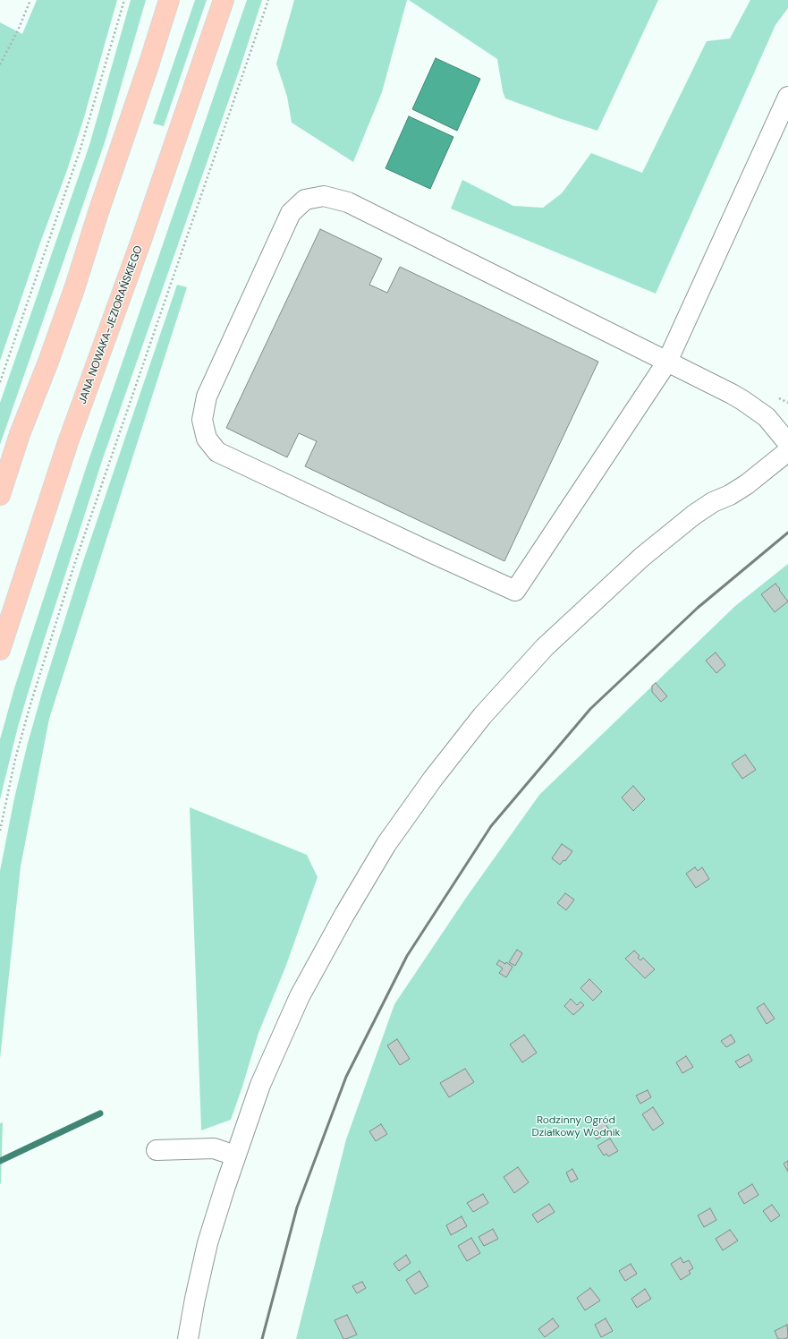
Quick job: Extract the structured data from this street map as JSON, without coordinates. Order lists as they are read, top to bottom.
{
  "streets": {
    "main road": ["JANA NOWAKA-JEZIORAŃSKIEGO"]
  },
  "parks": ["Rodzinny Ogród Działkowy Wodnik"]
}
